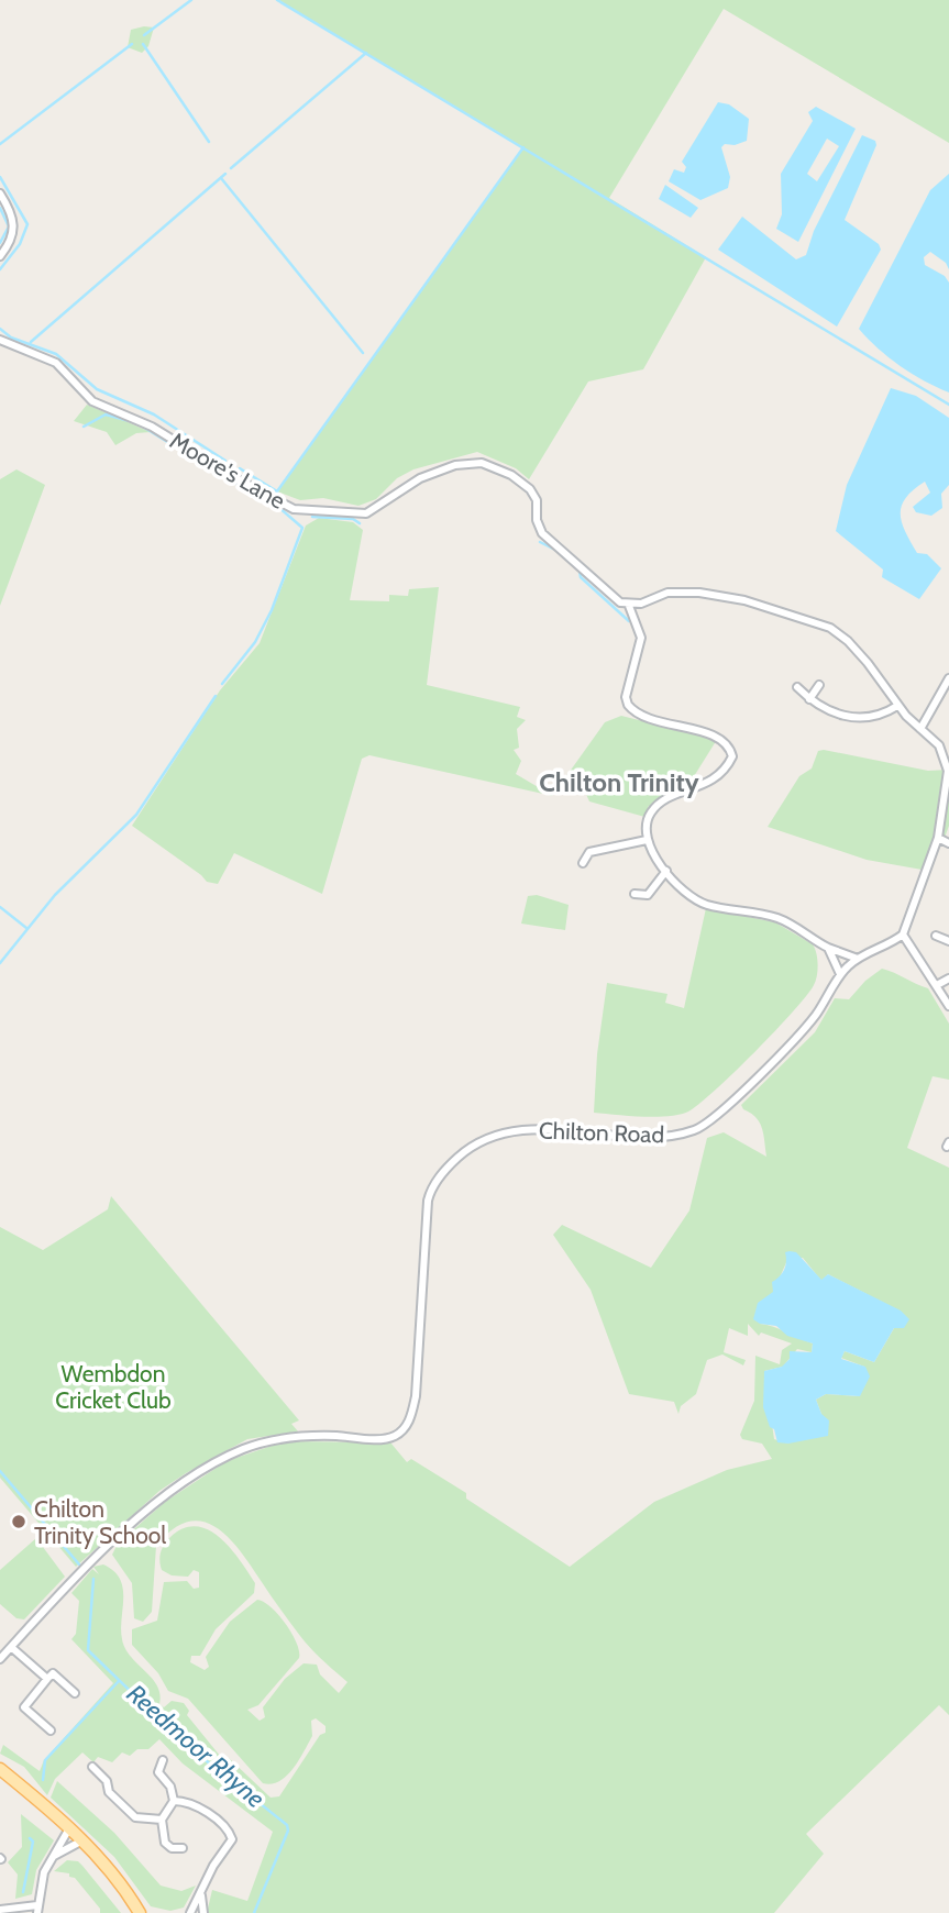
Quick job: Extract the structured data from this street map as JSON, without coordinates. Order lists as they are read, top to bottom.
{
  "streets": {
    "street": ["Moore's Lane", "Chilton Road"]
  },
  "districts": ["Chilton Trinity"],
  "water": ["Reedmoor Rhyne"],
  "parks": ["Wembdon Cricket Club"],
  "places": ["Chilton Trinity School"]
}
